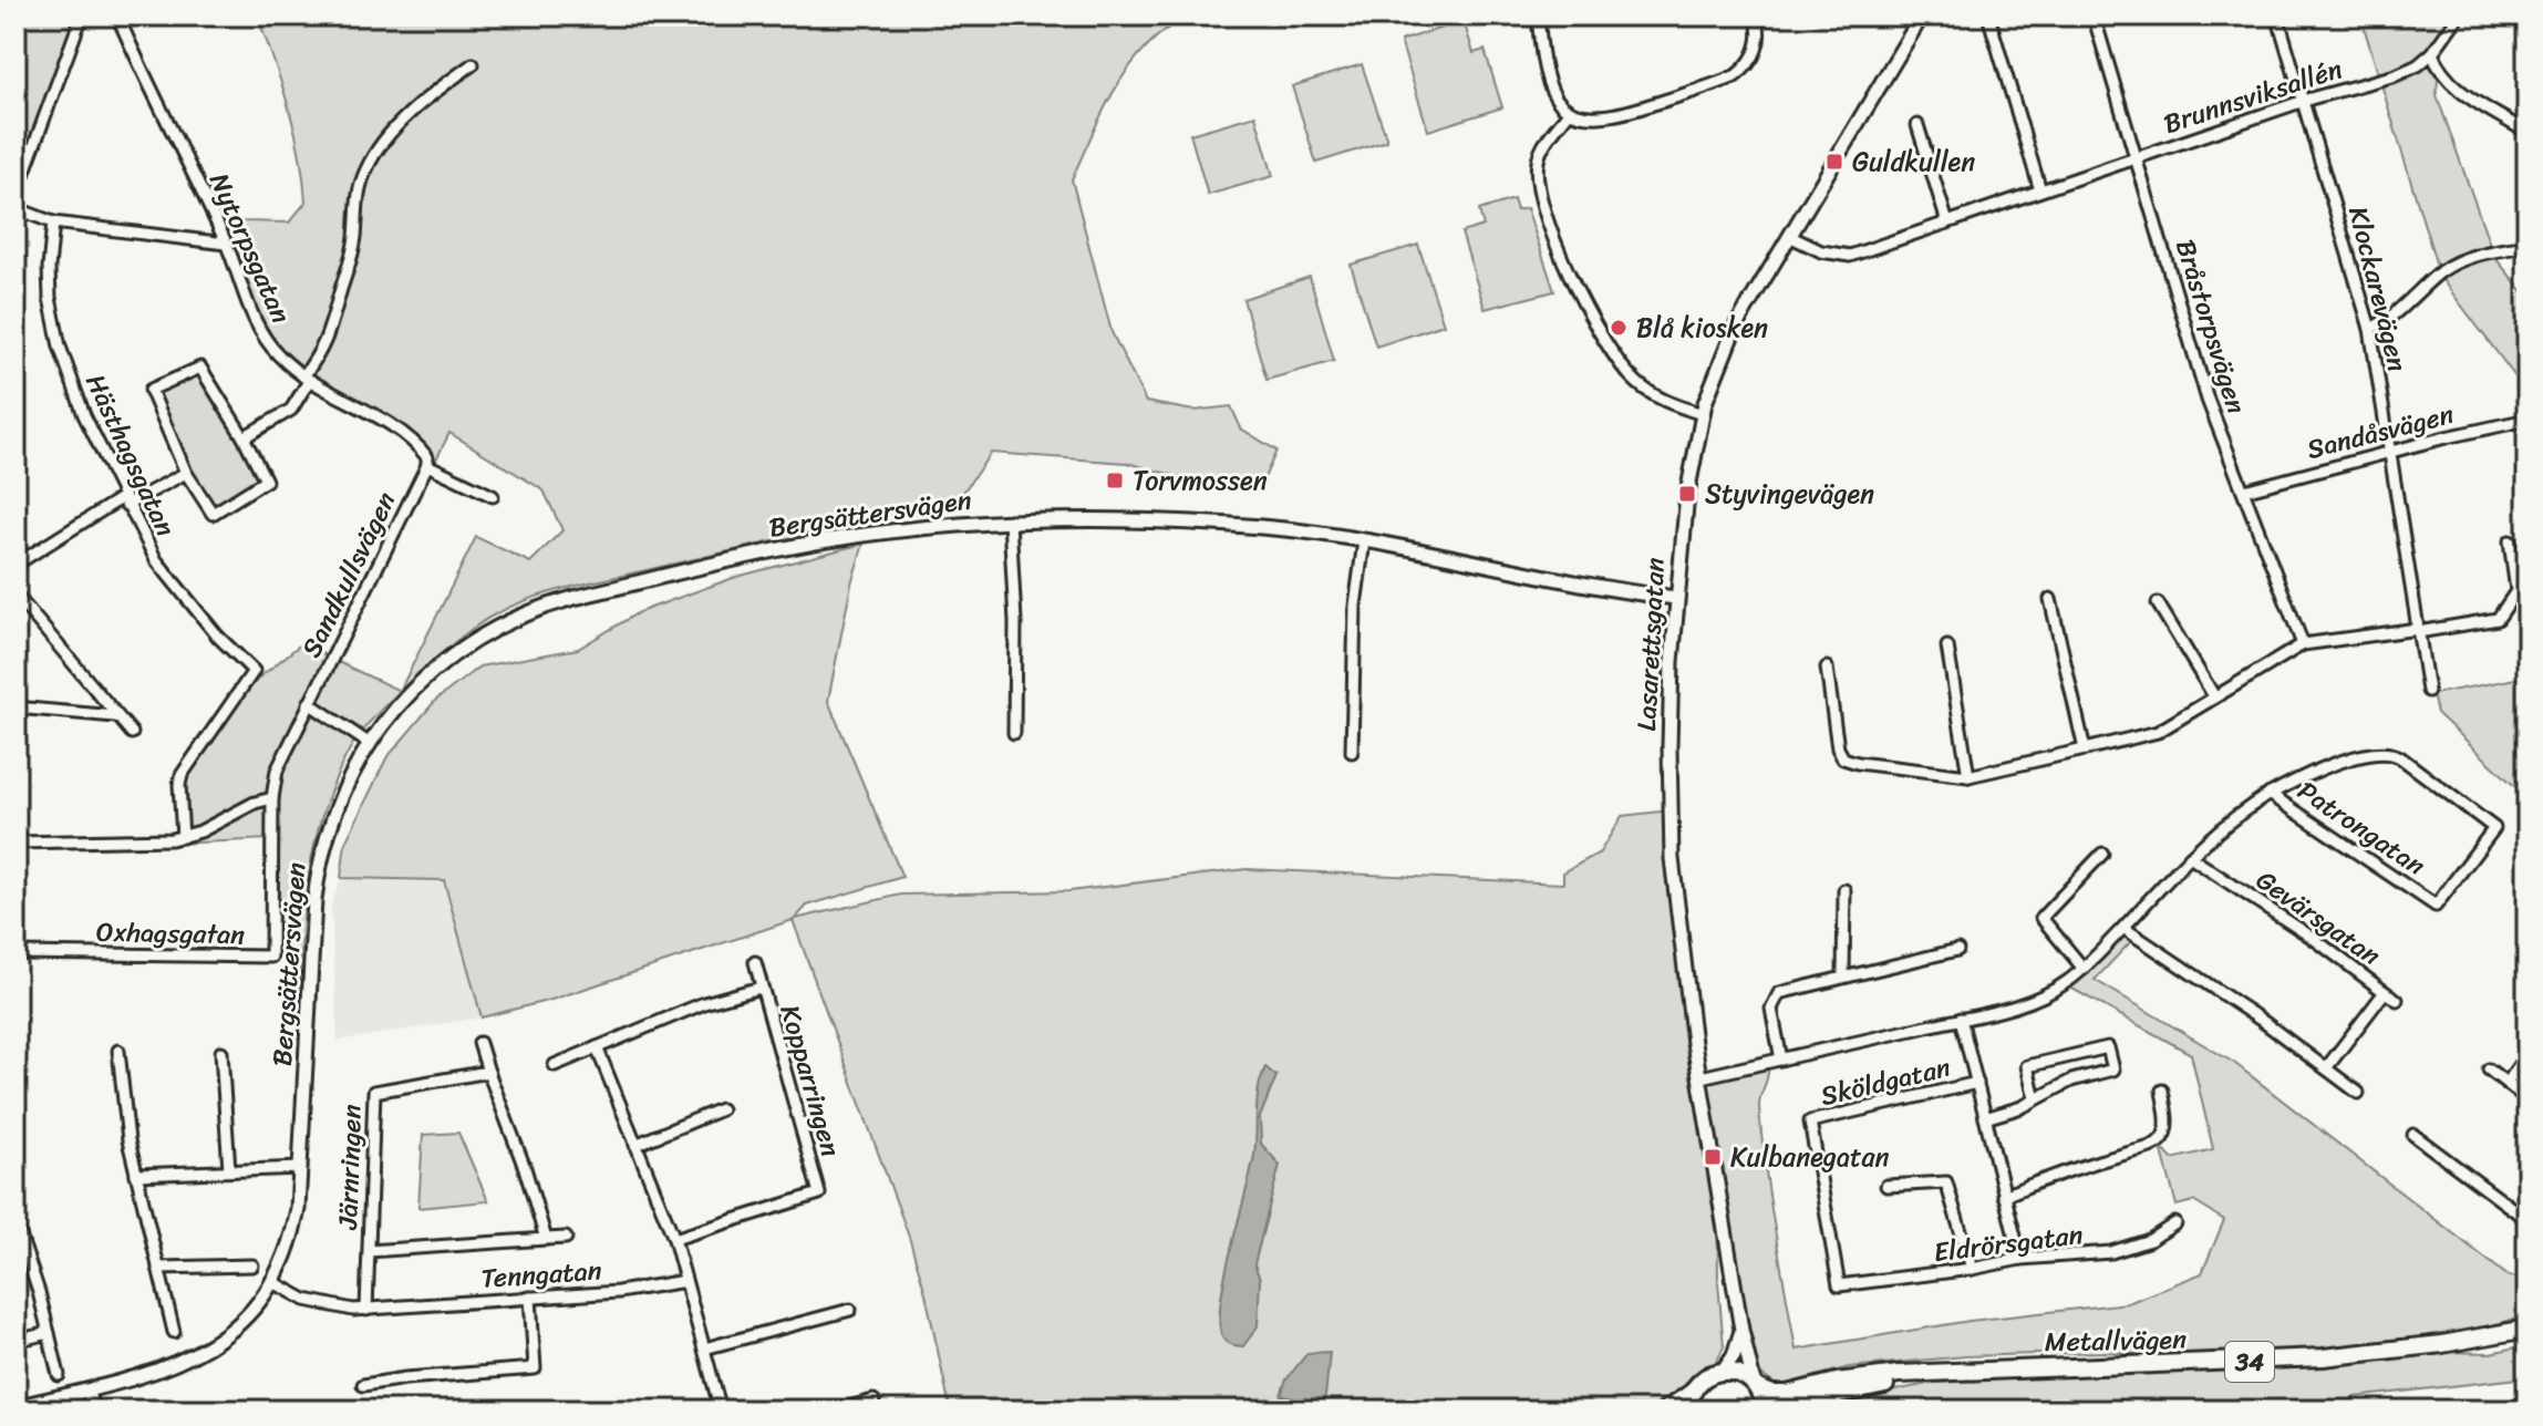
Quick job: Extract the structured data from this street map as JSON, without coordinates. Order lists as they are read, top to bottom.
{
  "streets": {
    "main road": ["Metallvägen", "34"],
    "street": [
      "Brunnsviksallén",
      "Nytorpsgatan",
      "Klockarevägen",
      "Bråstorpsvägen",
      "Sandåsvägen",
      "Hästhagsgatan",
      "Bergsättersvägen",
      "Sandkullsvägen",
      "Lasarettsgatan",
      "Patrongatan",
      "Gevärsgatan",
      "Oxhagsgatan",
      "Kopparringen",
      "Sköldgatan",
      "Järnringen",
      "Eldrörsgatan",
      "Tenngatan"
    ]
  },
  "crossings": [
    ["Brunnsviksallén", "Klockarevägen"],
    ["Brunnsviksallén", "Bråstorpsvägen"],
    ["Brunnsviksallén", "Lasarettsgatan"],
    ["Nytorpsgatan", "Sandkullsvägen"],
    ["Klockarevägen", "Sandåsvägen"],
    ["Bråstorpsvägen", "Sandåsvägen"],
    ["Bergsättersvägen", "Lasarettsgatan"],
    ["Bergsättersvägen", "Tenngatan"],
    ["Sandkullsvägen", "Oxhagsgatan"],
    ["Lasarettsgatan", "Metallvägen"],
    ["Lasarettsgatan", "34"],
    ["Sköldgatan", "Eldrörsgatan"],
    ["Järnringen", "Tenngatan"],
    ["Metallvägen", "34"]
  ],
  "places": {
    "transit": [
      "Guldkullen",
      "Torvmossen",
      "Styvingevägen",
      "Kulbanegatan"
    ],
    "other": ["Blå kiosken"]
  }
}
